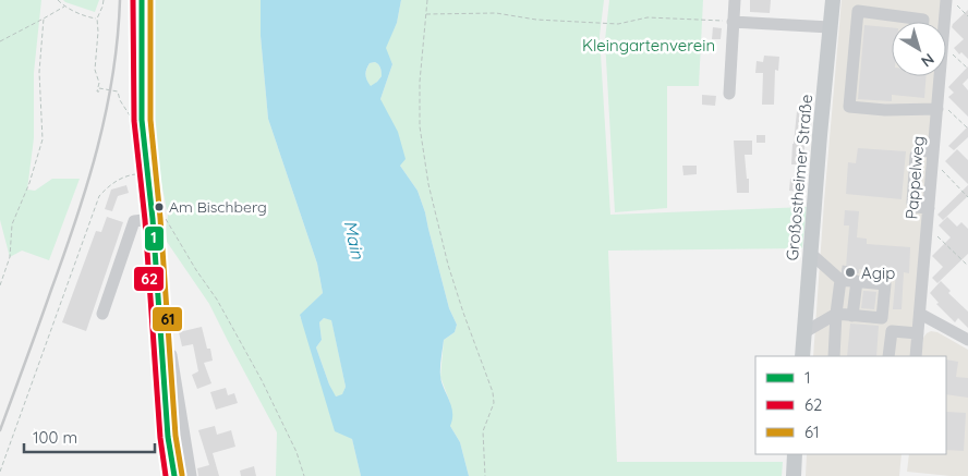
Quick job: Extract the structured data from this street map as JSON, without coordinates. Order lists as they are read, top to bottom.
{
  "streets": {
    "main road": ["Großostheimer Straße"],
    "street": ["Pappelweg"]
  },
  "water": ["Main"],
  "parks": ["Kleingartenverein"],
  "places": ["Am Bischberg", "Agip"],
  "lines": ["transit line 1", "transit line 62", "transit line 61"],
  "legend": ["1", "62", "61"],
  "scale_bar": "100 m",
  "north": "bottom right"
}
